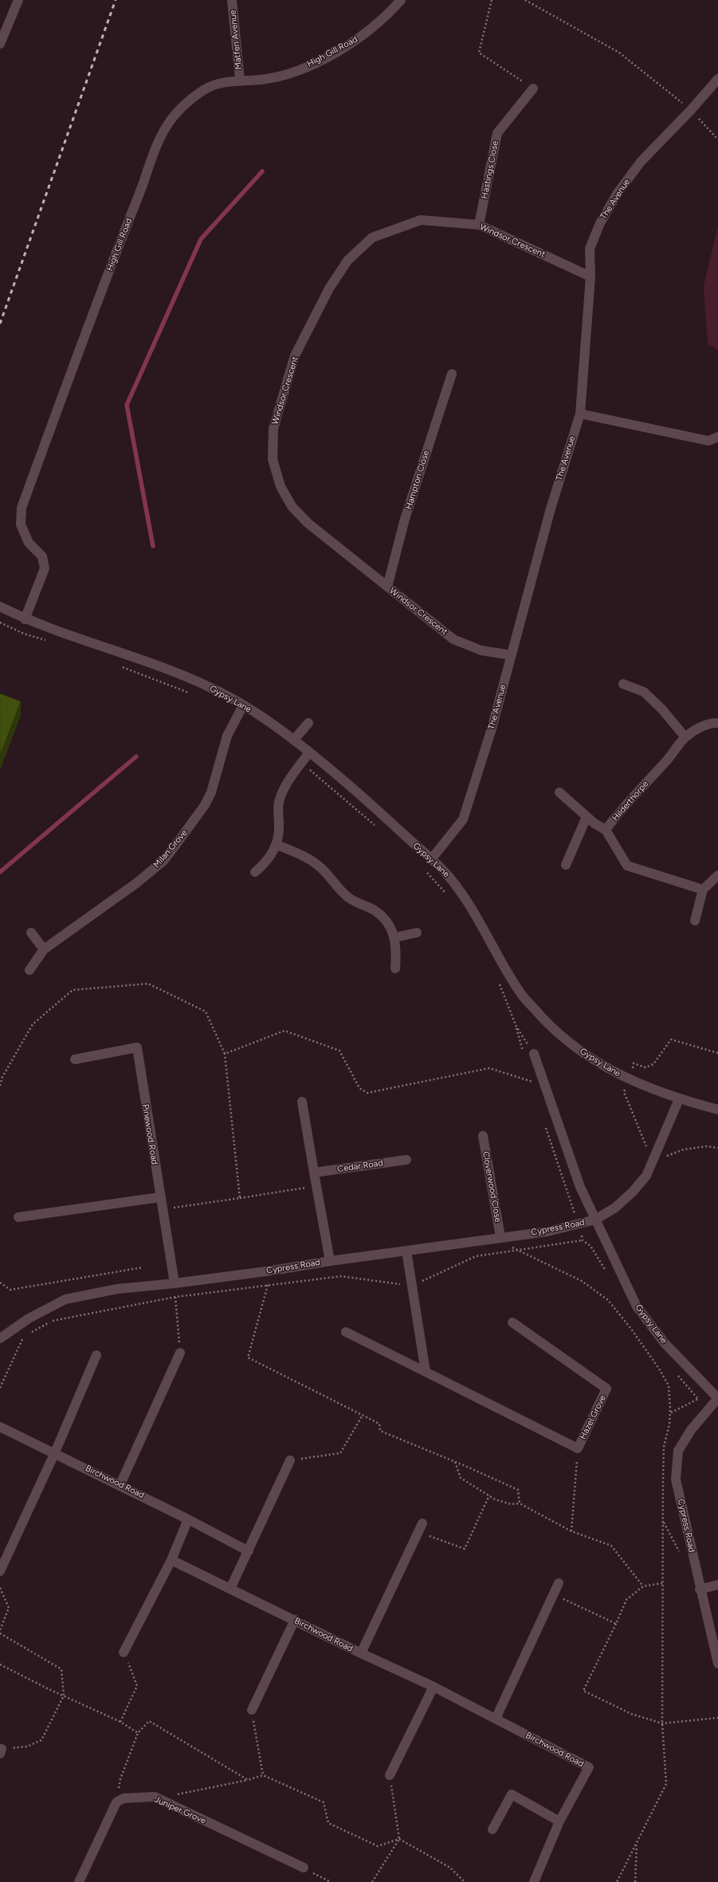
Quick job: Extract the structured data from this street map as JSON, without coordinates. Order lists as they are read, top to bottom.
{
  "streets": {
    "street": [
      "Matfen Avenue",
      "High Gill Road",
      "Hastings Close",
      "The Avenue",
      "Windsor Crescent",
      "Hampton Close",
      "Gypsy Lane",
      "Hilderthorpe",
      "Milan Grove",
      "Pinewood Road",
      "Cedar Road",
      "Cloverwood Close",
      "Cypress Road",
      "Hazel Grove",
      "Birchwood Road",
      "Juniper Grove"
    ]
  },
  "crossings": [
    ["Matfen Avenue", "High Gill Road"],
    ["High Gill Road", "Gypsy Lane"],
    ["Hastings Close", "Windsor Crescent"],
    ["The Avenue", "Windsor Crescent"],
    ["The Avenue", "Gypsy Lane"],
    ["Windsor Crescent", "Hampton Close"],
    ["Gypsy Lane", "Milan Grove"],
    ["Gypsy Lane", "Cypress Road"],
    ["Pinewood Road", "Cypress Road"],
    ["Cloverwood Close", "Cypress Road"]
  ]
}
